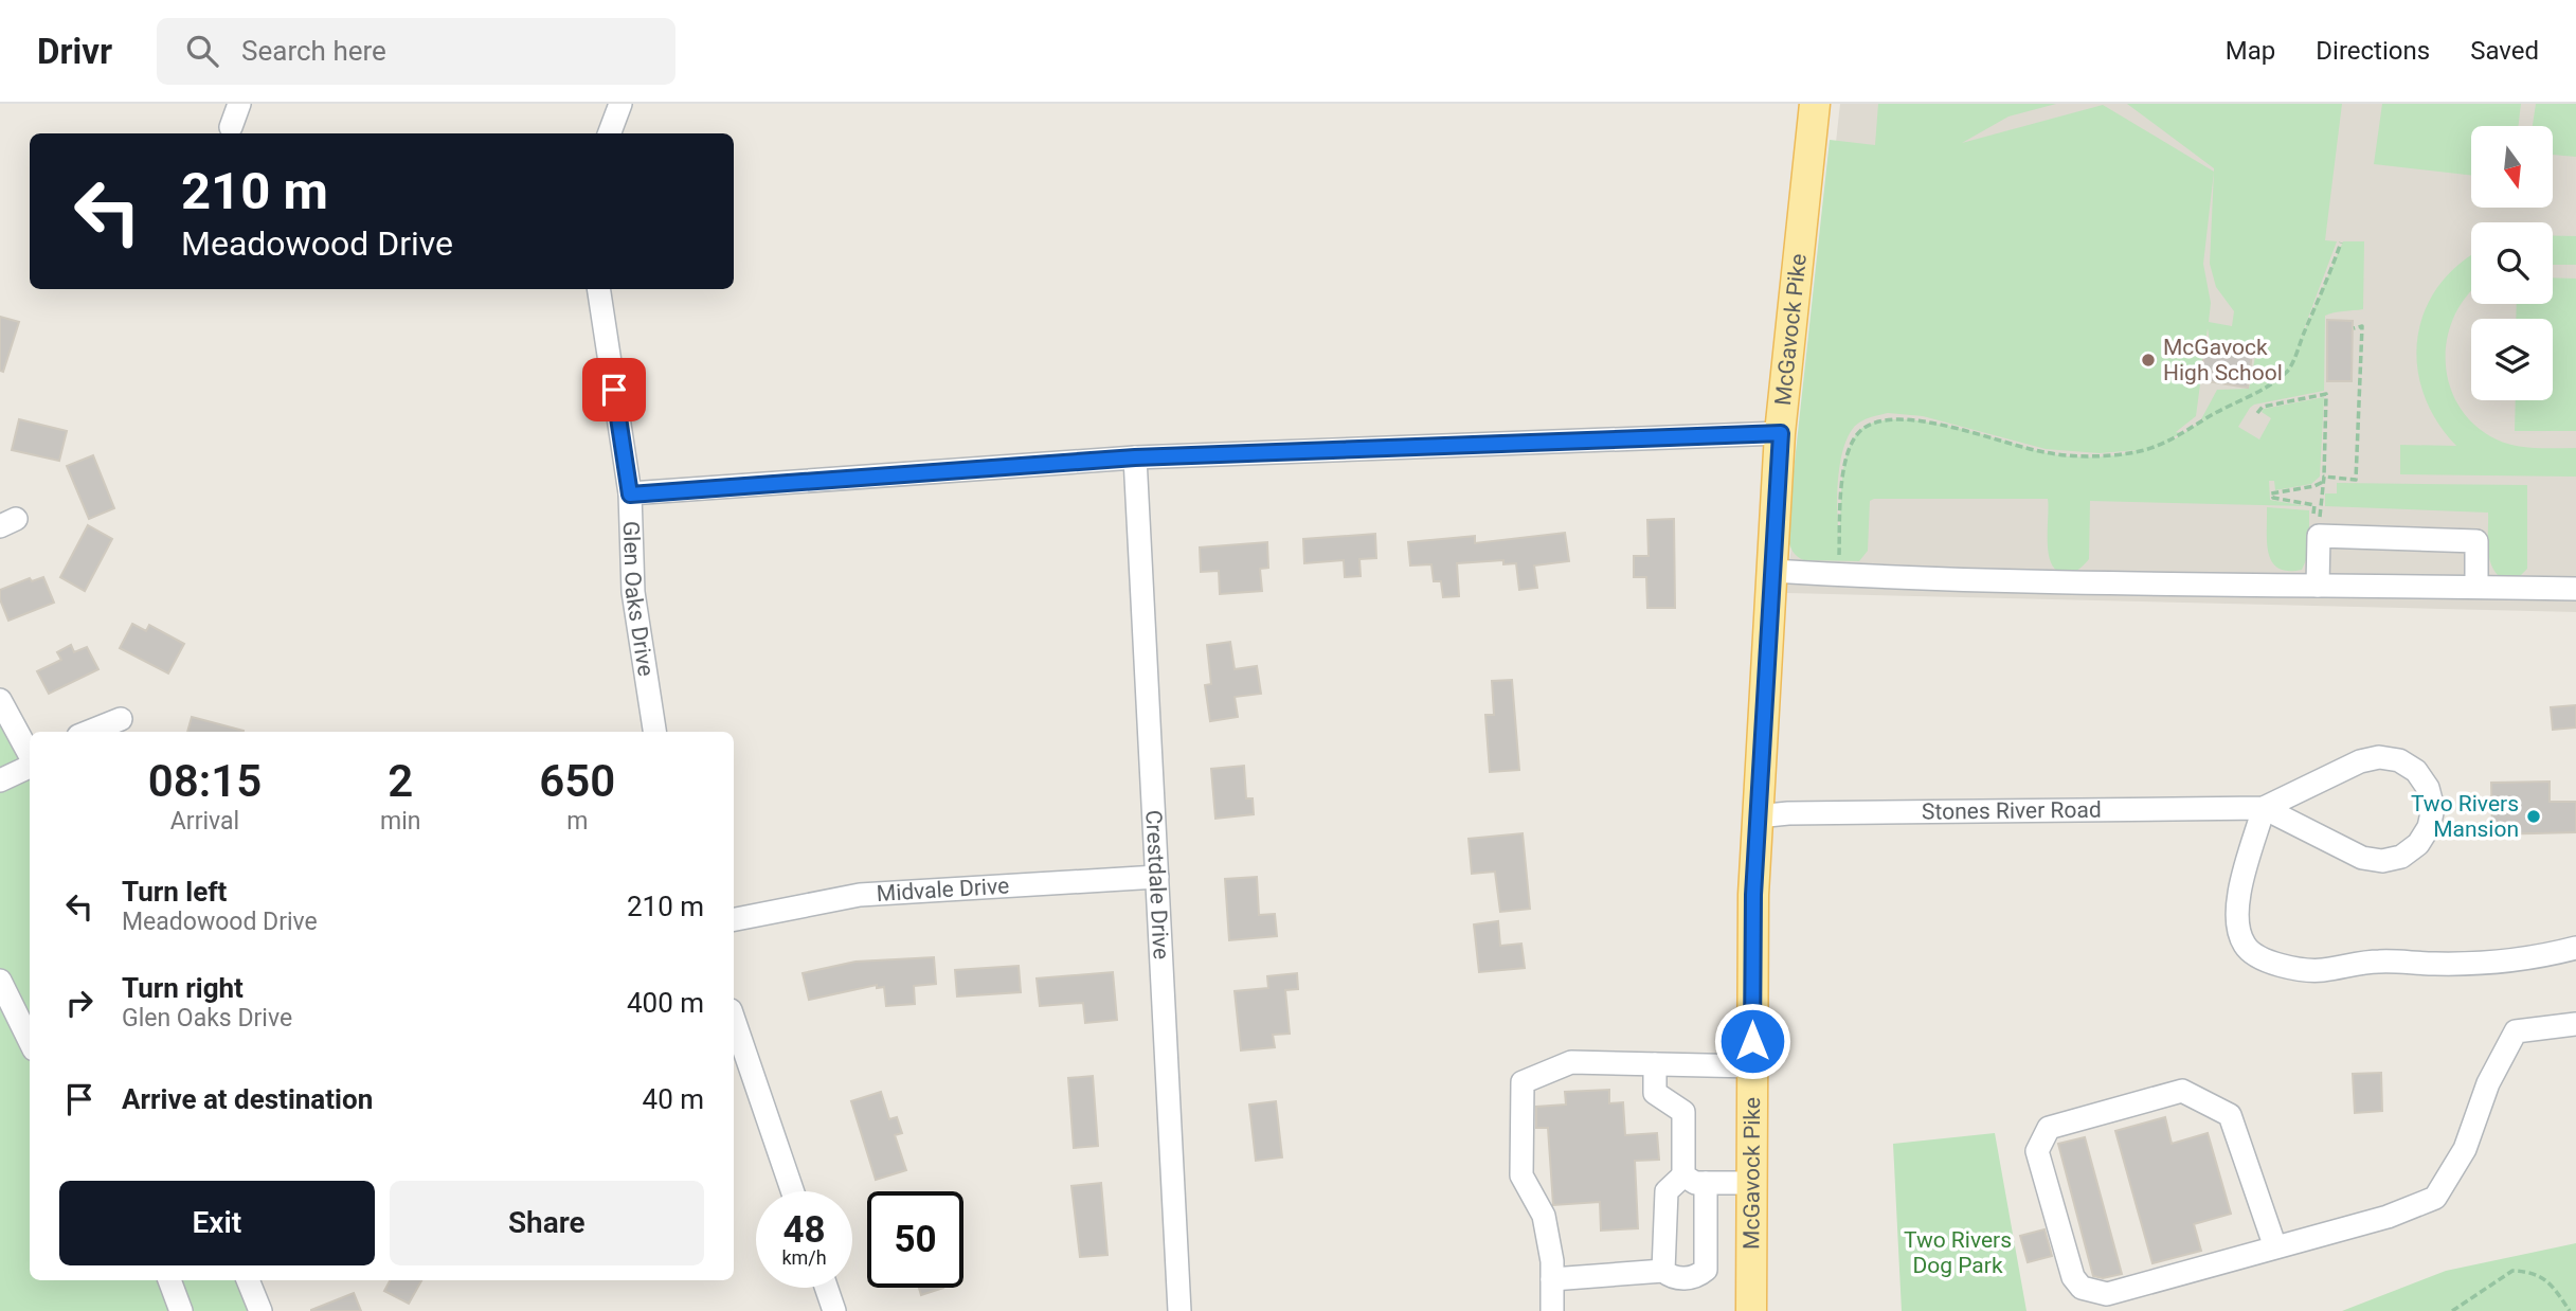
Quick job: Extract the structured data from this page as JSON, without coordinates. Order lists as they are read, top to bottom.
{
  "streets": {
    "main road": ["McGavock Pike"],
    "street": [
      "Glen Oaks Drive",
      "Stones River Road",
      "Crestdale Drive",
      "Midvale Drive"
    ]
  },
  "crossings": [
    ["McGavock Pike", "Stones River Road"],
    ["Crestdale Drive", "Midvale Drive"]
  ],
  "parks": ["Two Rivers Dog Park"],
  "places": ["McGavock High School", "Two Rivers Mansion"],
  "north": "bottom",
  "page": {
    "header": "Drivr",
    "search": "Search here",
    "nav": ["Map", "Directions", "Saved"],
    "turn": ["210 m", "Meadowood Drive"],
    "eta": [
      "08:15",
      "Arrival",
      "2",
      "min",
      "650",
      "m"
    ],
    "list": [
      {
        "name": "Turn left",
        "note": "Meadowood Drive",
        "value": "210 m"
      },
      {
        "name": "Turn right",
        "note": "Glen Oaks Drive",
        "value": "400 m"
      },
      {
        "name": "Arrive at destination",
        "value": "40 m"
      }
    ],
    "buttons": ["Exit", "Share"],
    "speed": "48 km/h",
    "limit": "50"
  }
}
